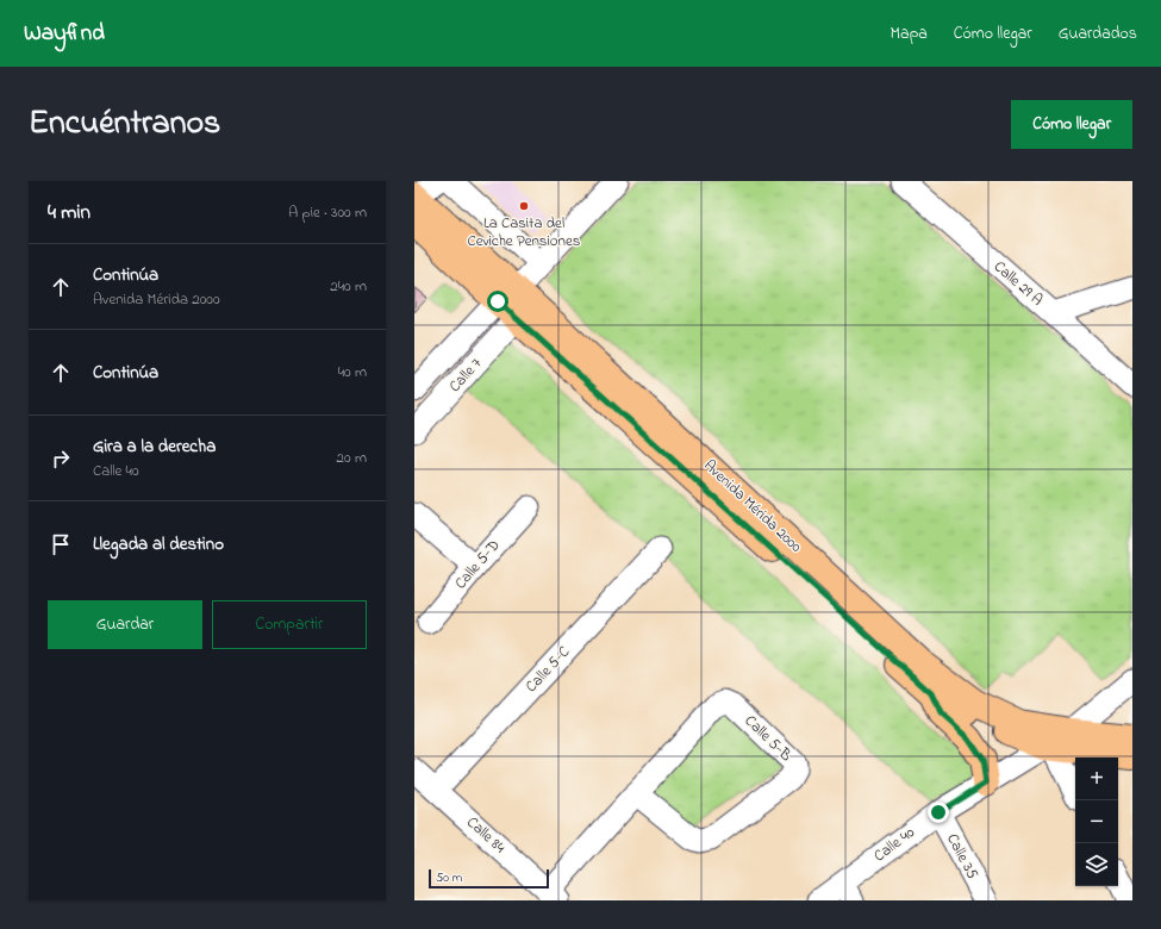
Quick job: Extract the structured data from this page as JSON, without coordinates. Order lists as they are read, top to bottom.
{
  "streets": {
    "main road": ["Avenida Mérida 2000"],
    "street": [
      "Calle 29 A",
      "Calle 7",
      "Calle 5-D",
      "Calle 5-C",
      "Calle 5-B",
      "Calle 84",
      "Calle 40",
      "Calle 35"
    ]
  },
  "crossings": [
    ["Calle 7", "Avenida Mérida 2000"],
    ["Avenida Mérida 2000", "Calle 40"],
    ["Calle 5-C", "Calle 84"],
    ["Calle 5-B", "Calle 84"],
    ["Calle 40", "Calle 35"]
  ],
  "places": ["La Casita del Ceviche Pensiones"],
  "scale_bar": "50 m",
  "page": {
    "header": "Wayfind",
    "nav": ["Mapa", "Cómo llegar", "Guardados"],
    "title": "Encuéntranos",
    "buttons": [
      "Cómo llegar",
      ["Guardar", "Compartir"]
    ],
    "heading": ["4 min", "A pie · 300 m"],
    "list": [
      ["Continúa", "Avenida Mérida 2000", "240 m"],
      ["Continúa", "40 m"],
      ["Gira a la derecha", "Calle 40", "20 m"],
      "Llegada al destino"
    ],
    "map_buttons": ["+", "−"],
    "scale": "50 m"
  }
}
